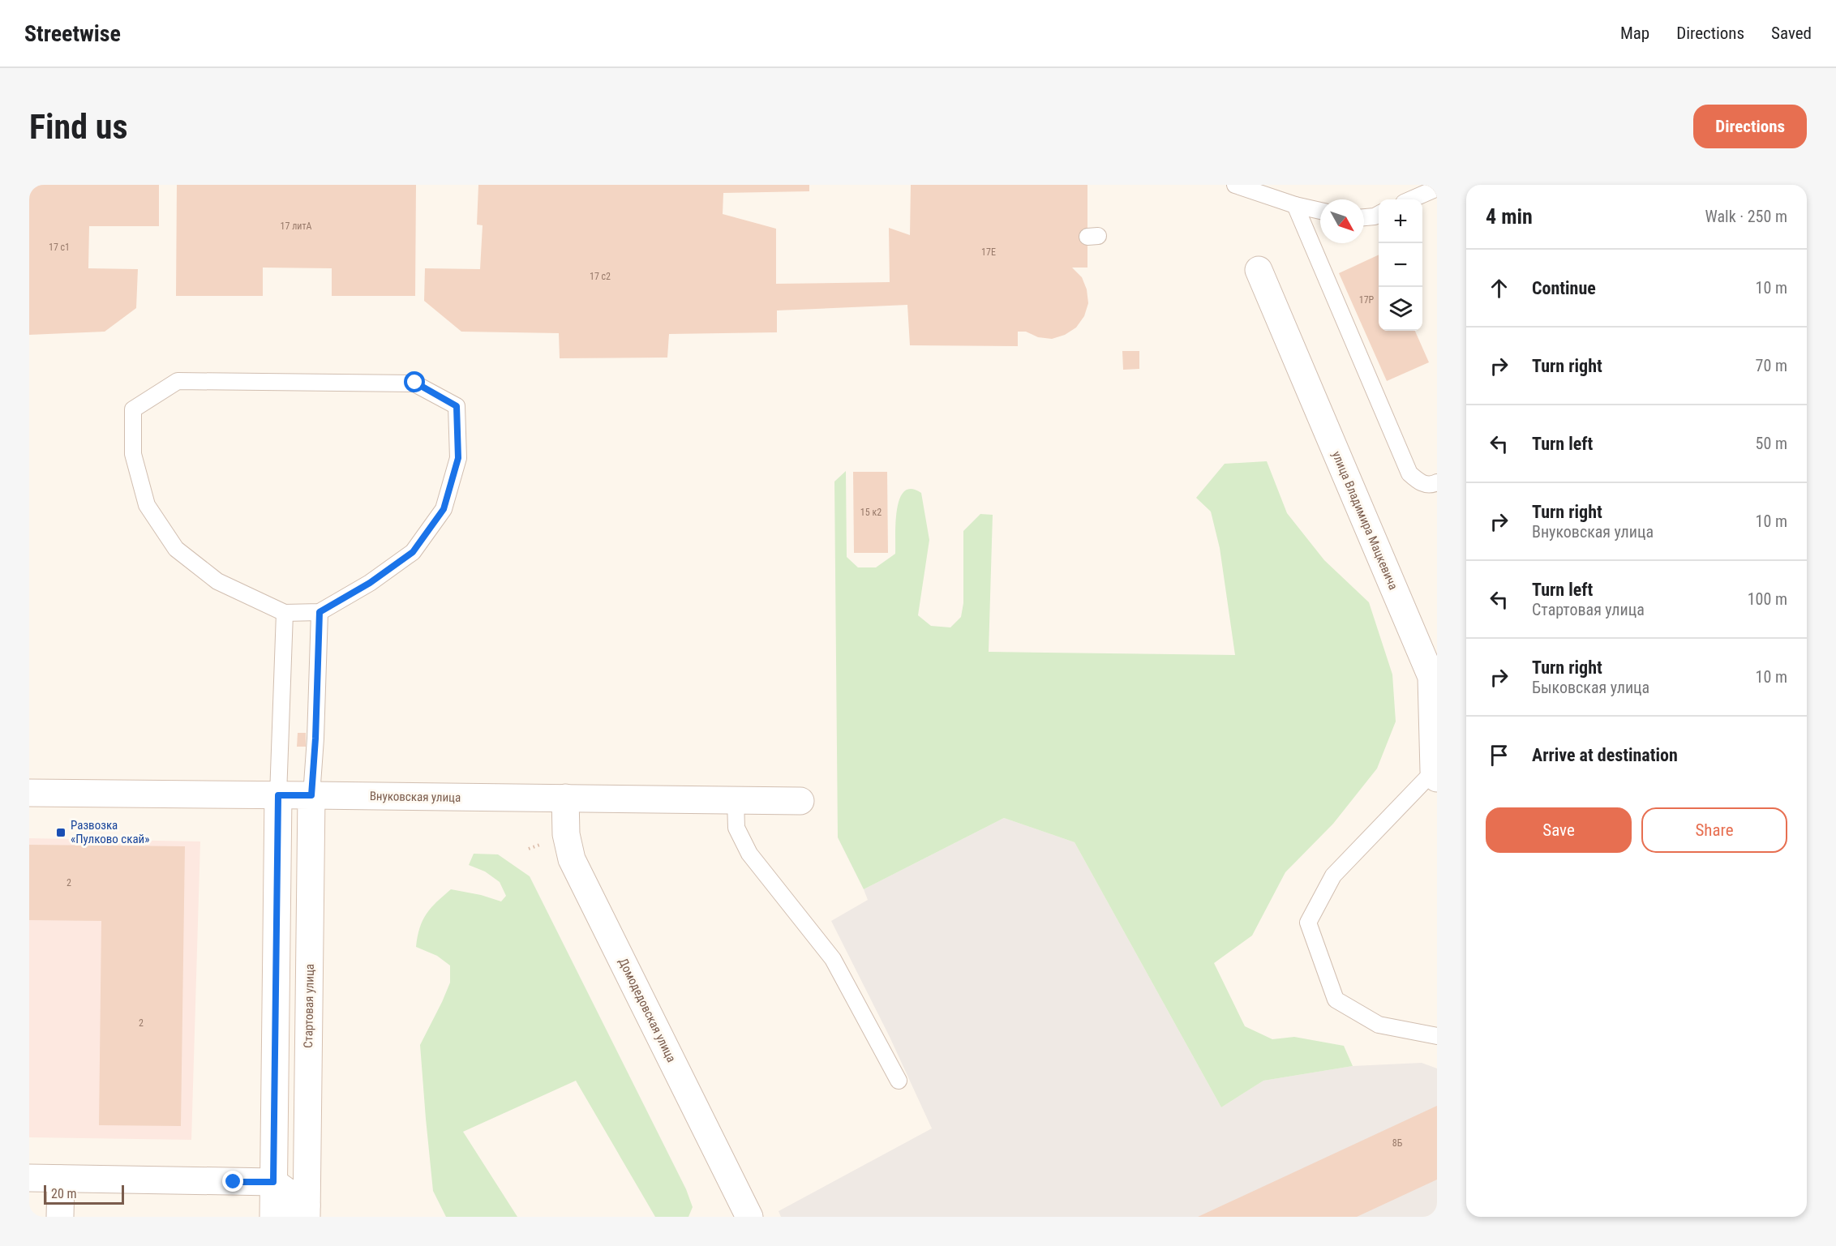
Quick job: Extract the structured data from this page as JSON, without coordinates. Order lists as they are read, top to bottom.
{
  "streets": {
    "street": [
      "улица Владимира Мацкевича",
      "Внуковская улица",
      "Стартовая улица",
      "Домодедовская улица"
    ]
  },
  "crossings": [
    ["Внуковская улица", "Стартовая улица"],
    ["Внуковская улица", "Домодедовская улица"]
  ],
  "places": {
    "transit": ["Развозка «Пулково скай»"]
  },
  "house_numbers": [
    "17 литА",
    "17 с1",
    "17Е",
    "17 с2",
    "17Р",
    "15 к2",
    "2",
    "2",
    "8Б"
  ],
  "scale_bar": "20 m",
  "north": "bottom right",
  "page": {
    "header": "Streetwise",
    "nav": ["Map", "Directions", "Saved"],
    "buttons": [
      "Directions",
      ["Save", "Share"]
    ],
    "title": "Find us",
    "heading": ["4 min", "Walk · 250 m"],
    "map_buttons": ["+", "−"],
    "list": [
      ["Continue", "10 m"],
      ["Turn right", "70 m"],
      ["Turn left", "50 m"],
      ["Turn right", "Внуковская улица", "10 m"],
      ["Turn left", "Стартовая улица", "100 m"],
      ["Turn right", "Быковская улица", "10 m"],
      "Arrive at destination"
    ],
    "scale": "20 m"
  }
}
